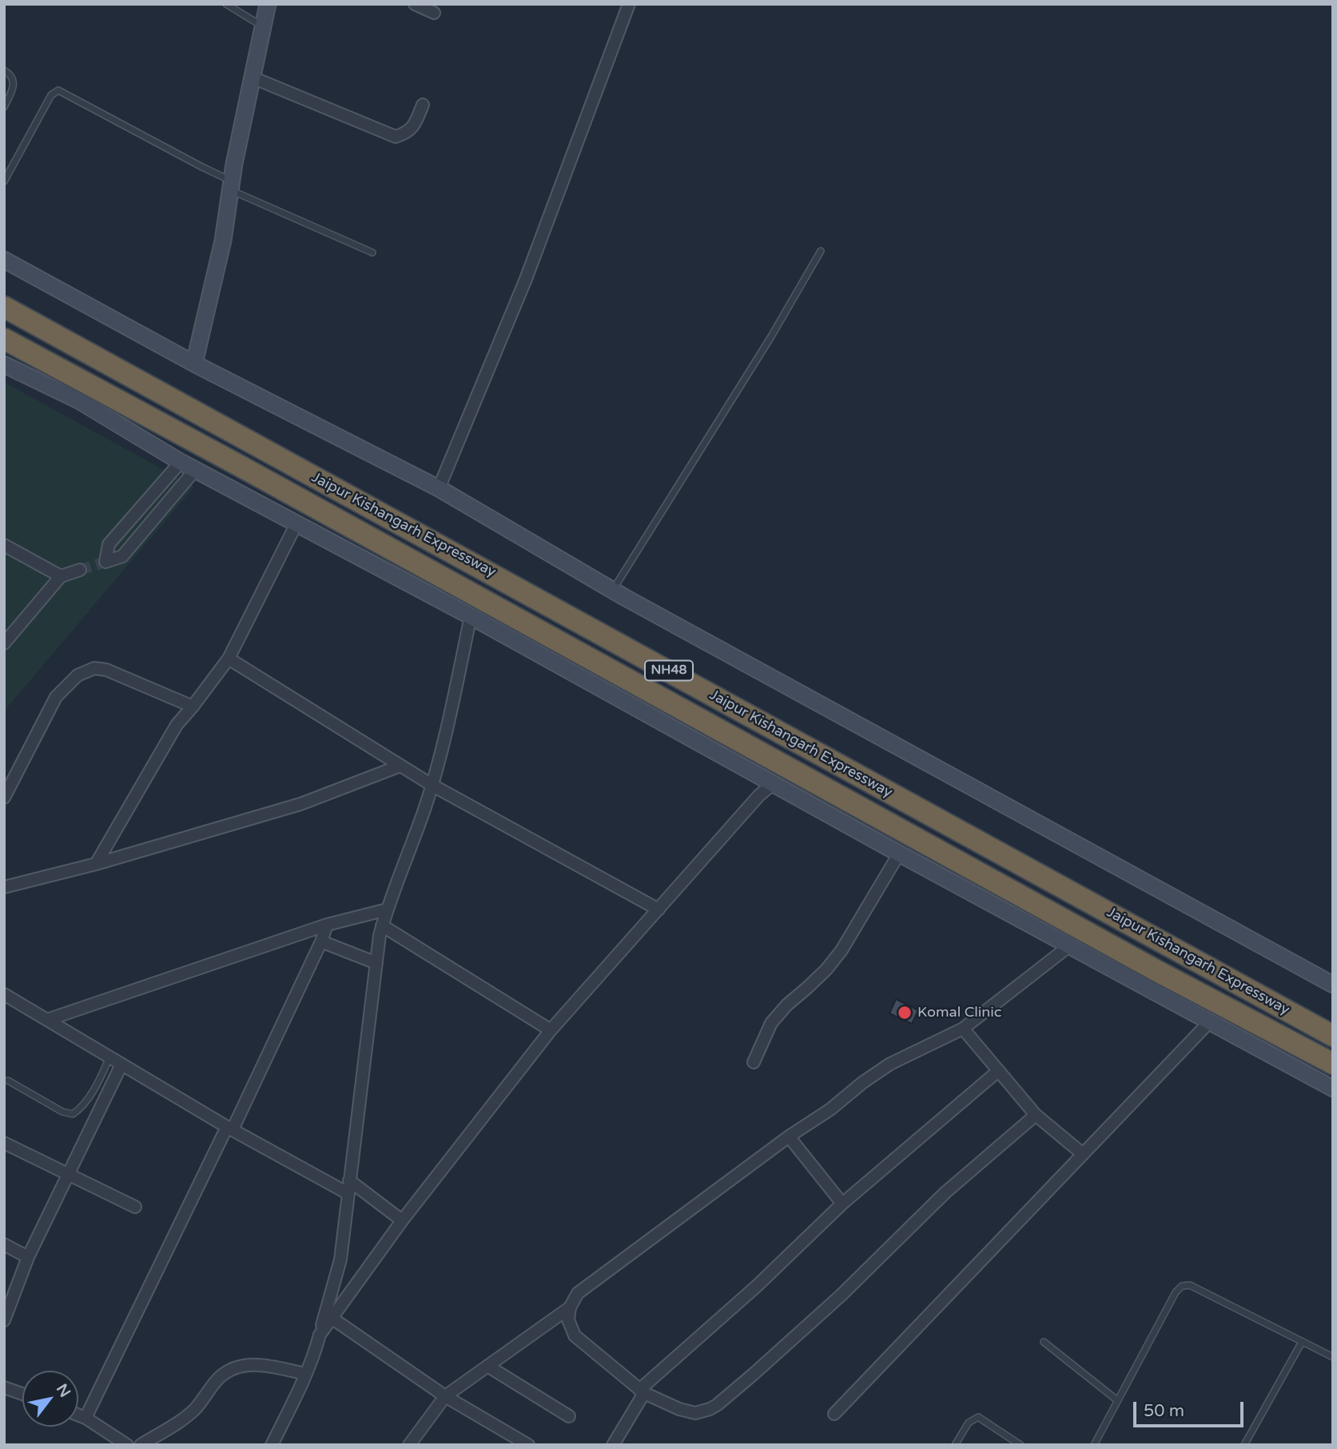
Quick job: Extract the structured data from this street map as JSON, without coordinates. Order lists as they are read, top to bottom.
{
  "streets": {
    "highway": ["Jaipur Kishangarh Expressway", "NH48"]
  },
  "places": ["Komal Clinic"],
  "scale_bar": "50 m",
  "north": "top right"
}
